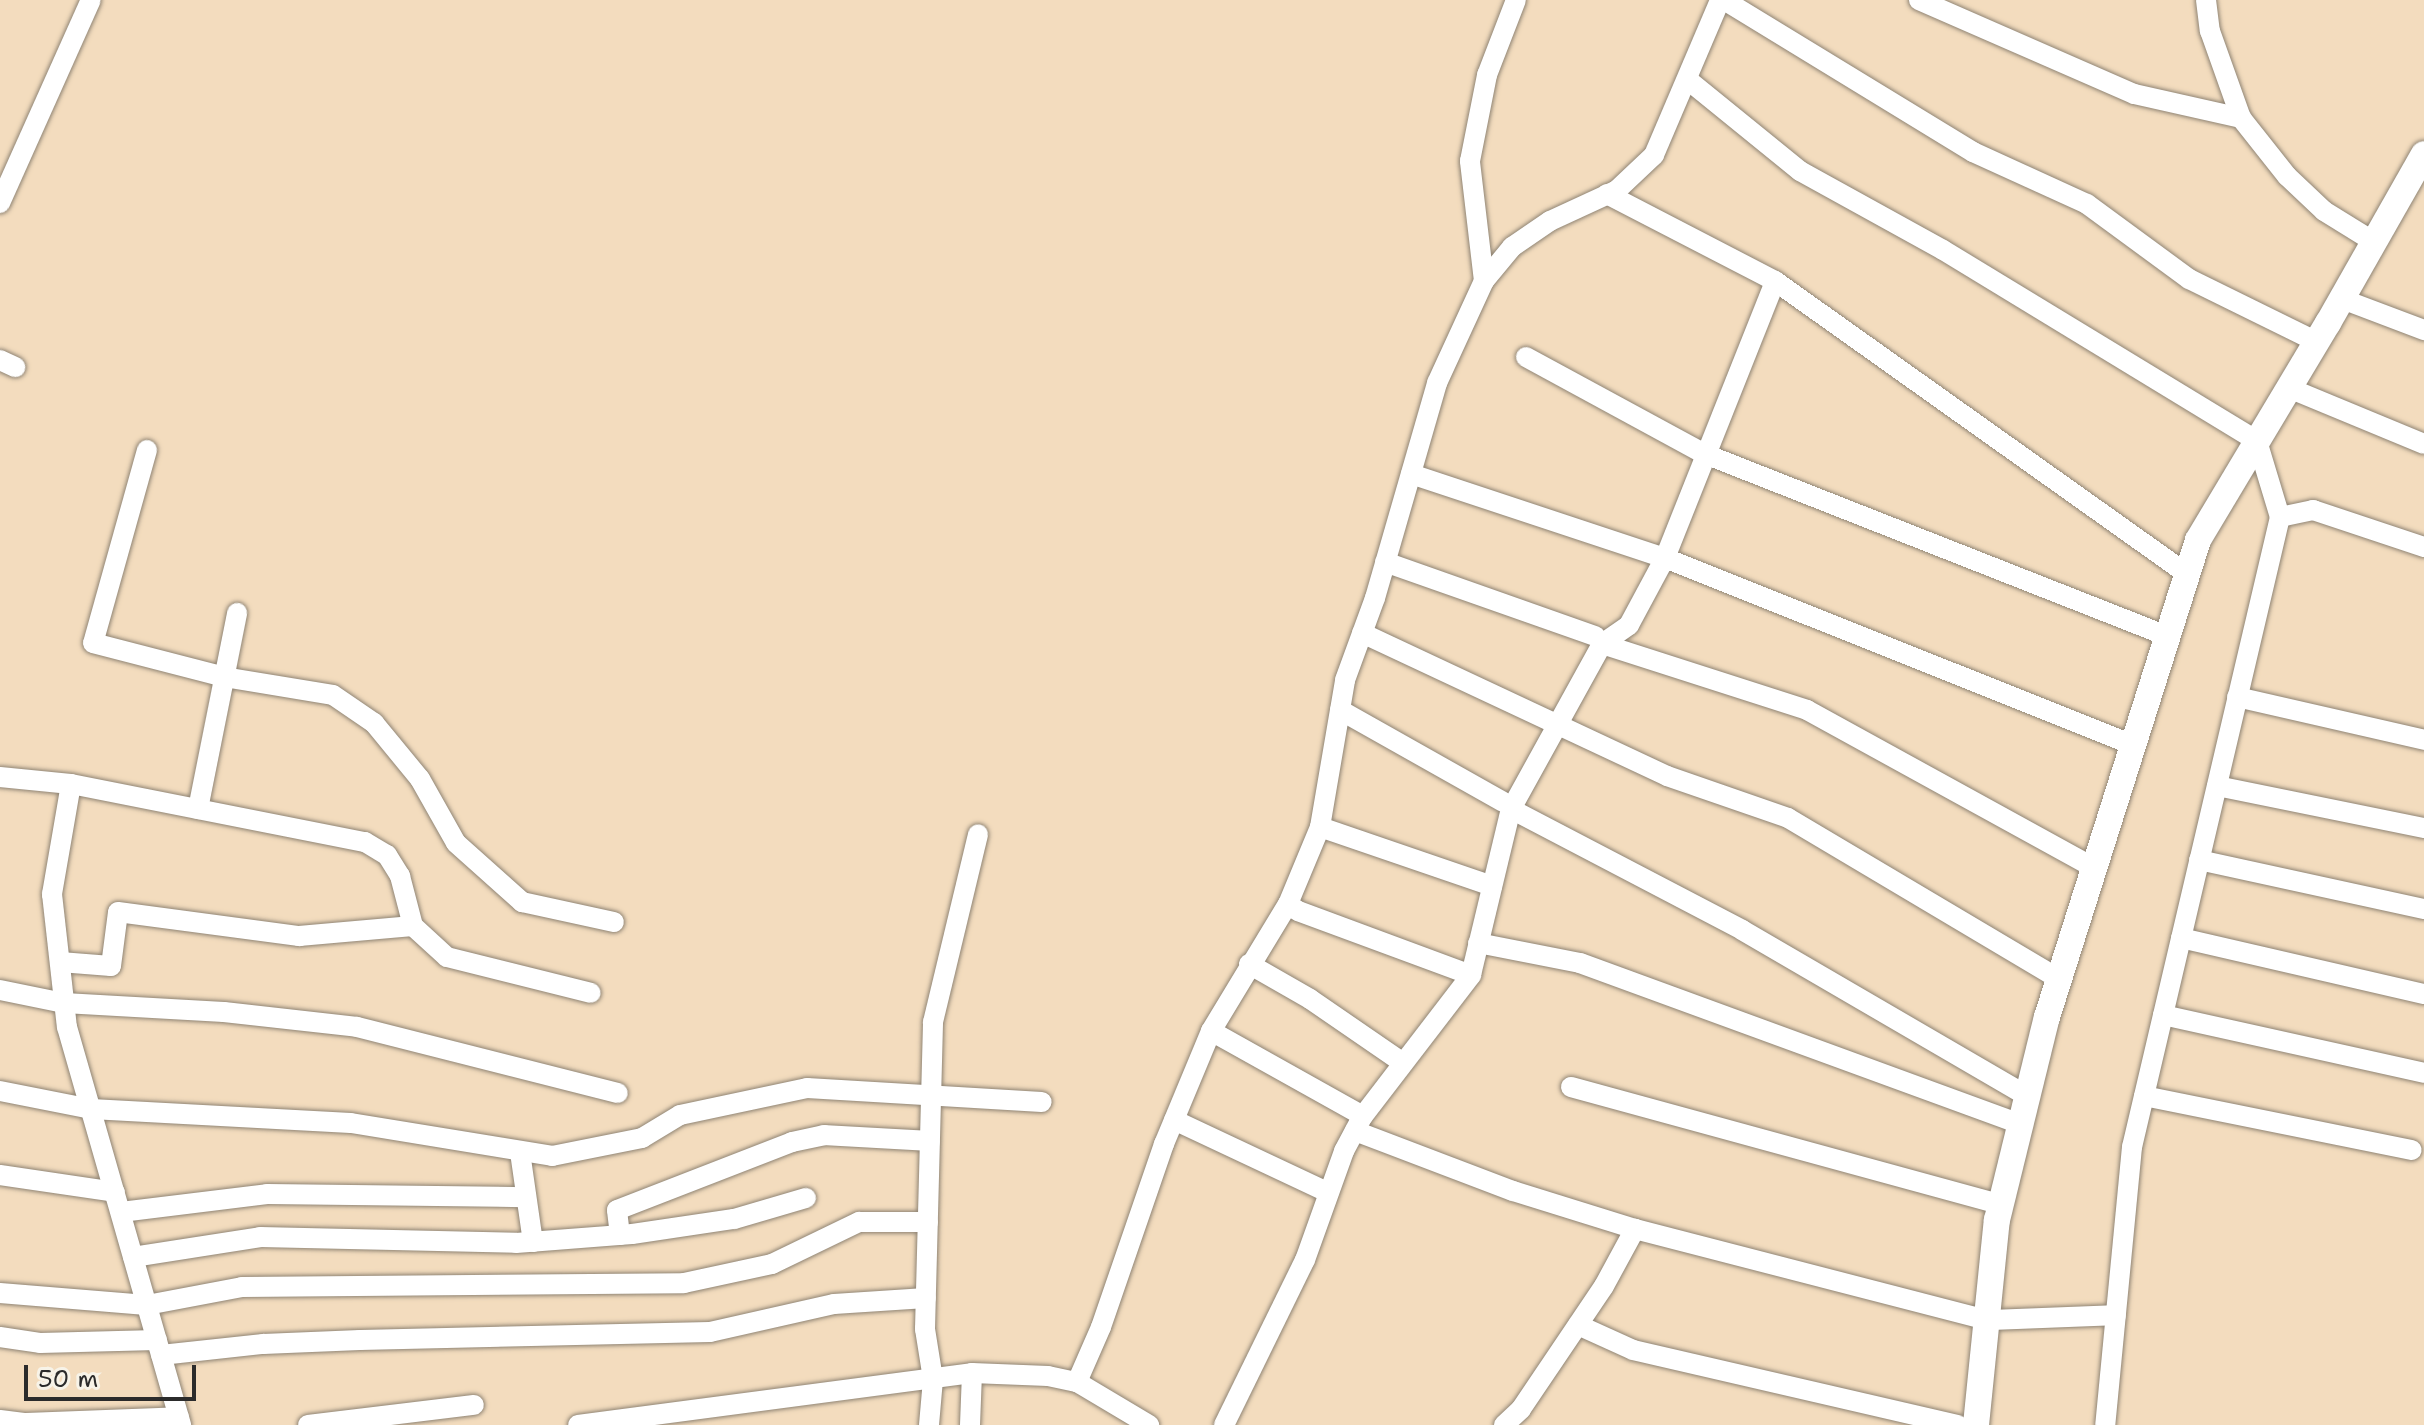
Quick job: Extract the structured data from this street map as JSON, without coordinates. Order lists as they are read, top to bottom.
{
  "scale_bar": "50 m"
}
